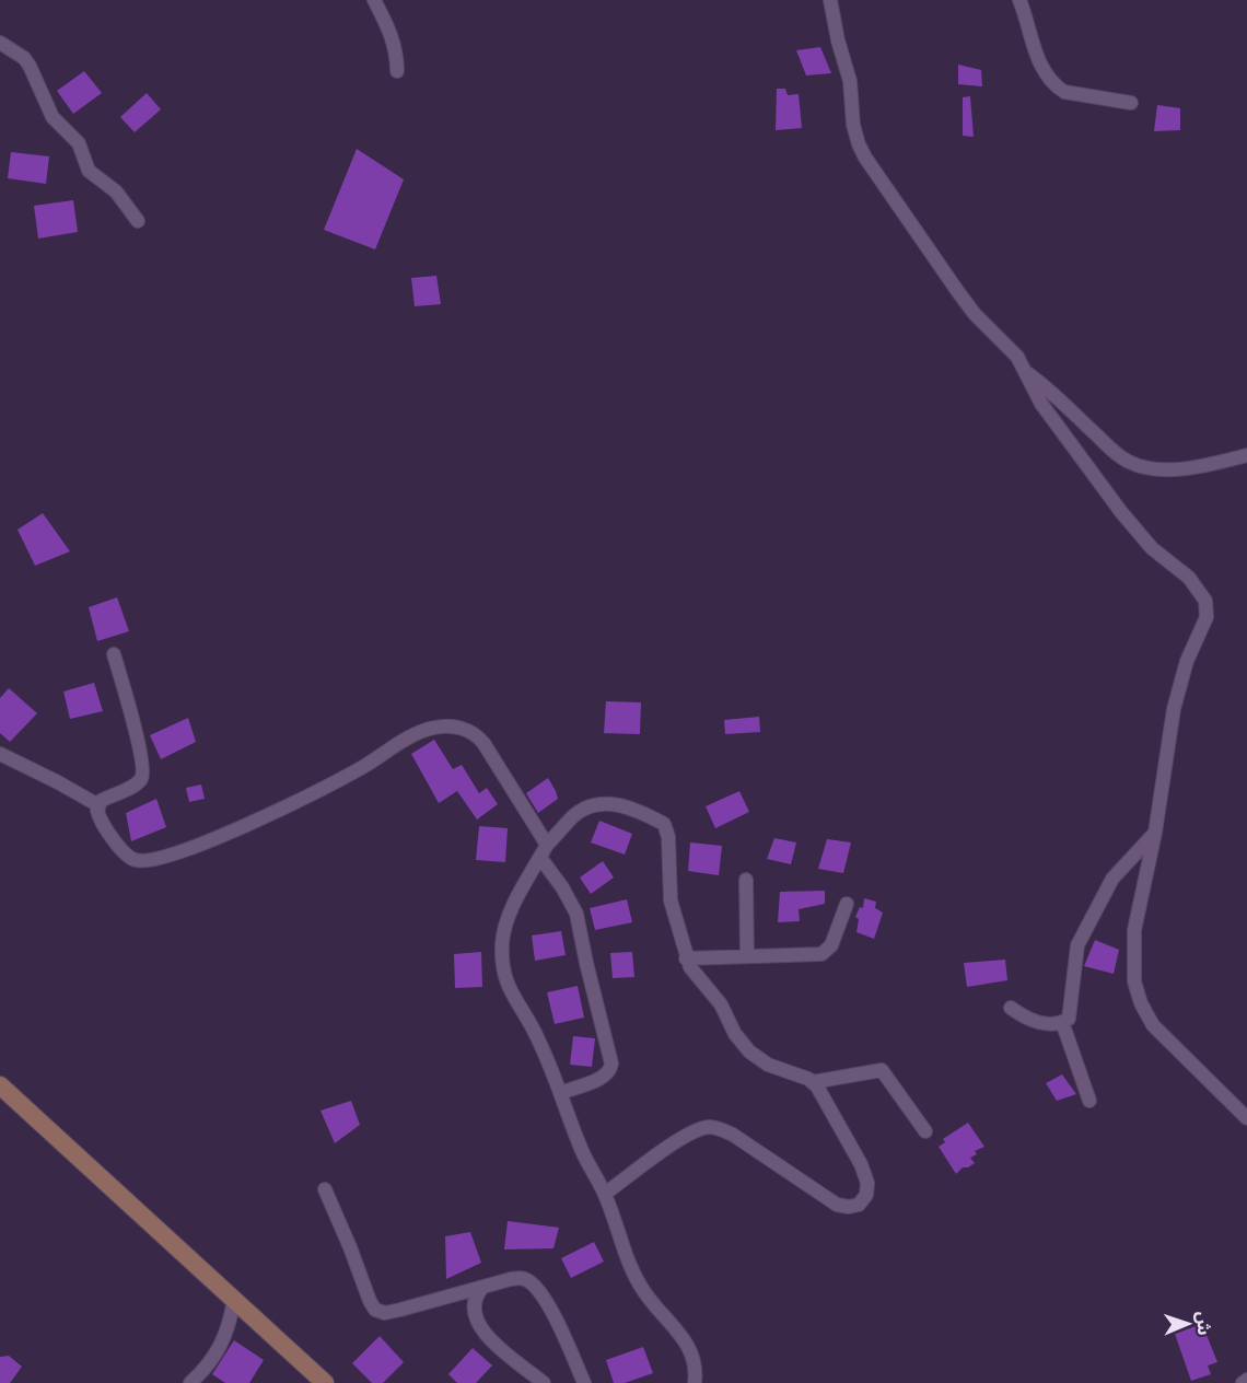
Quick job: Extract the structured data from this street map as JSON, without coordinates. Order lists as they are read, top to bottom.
{
  "north": "right"
}
